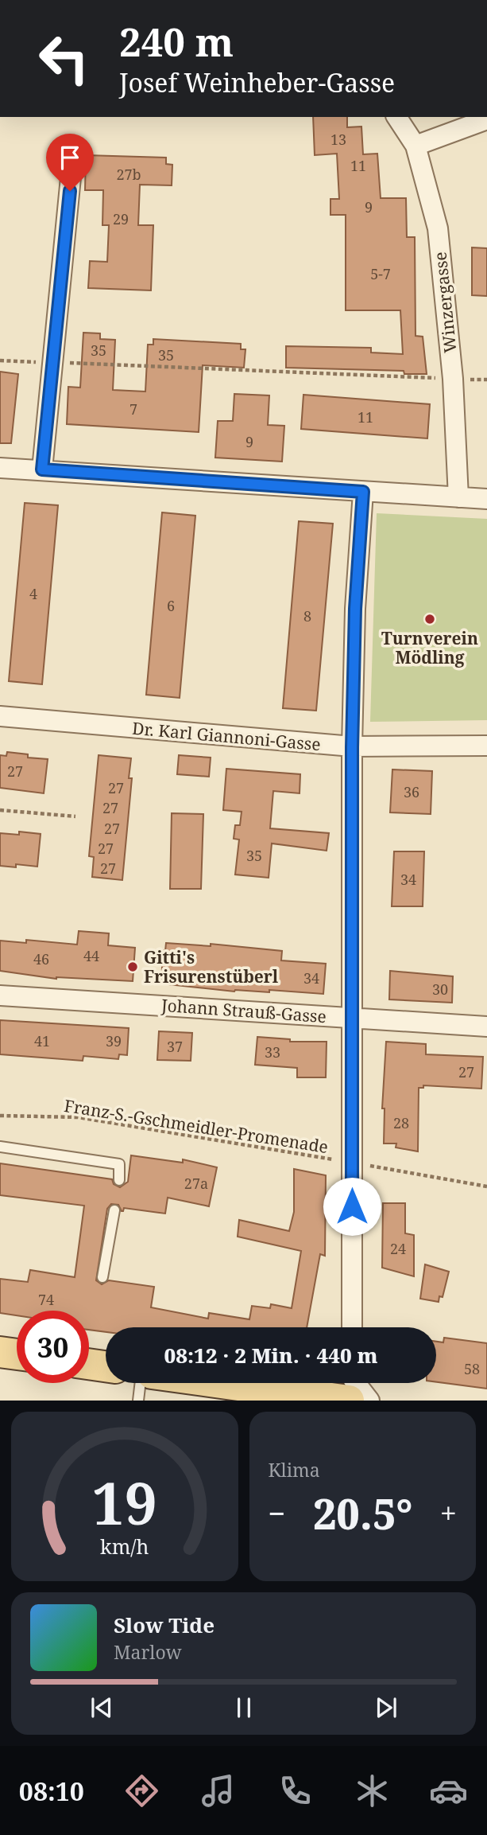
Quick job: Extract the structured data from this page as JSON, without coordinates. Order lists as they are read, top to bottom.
{
  "streets": {
    "street": ["Winzergasse", "Dr. Karl Giannoni-Gasse", "Johann Strauß-Gasse"],
    "path": ["Franz-S.-Gschmeidler-Promenade"]
  },
  "places": ["Turnverein Mödling", "Gitti's Frisurenstüberl"],
  "house_numbers": [
    "13",
    "11",
    "27b",
    "9",
    "29",
    "5-7",
    "35",
    "35",
    "7",
    "11",
    "9",
    "4",
    "6",
    "8",
    "27",
    "27",
    "36",
    "27",
    "27",
    "27",
    "35",
    "27",
    "34",
    "44",
    "46",
    "34",
    "30",
    "41",
    "39",
    "37",
    "33",
    "27",
    "28",
    "27a",
    "24",
    "74",
    "58"
  ],
  "page": {
    "turn": ["240 m", "Josef Weinheber-Gasse"],
    "limit": "30",
    "trip": "08:12 · 2 Min. · 440 m",
    "tile": "Klima",
    "heat": ["−", "20.5°", "+"],
    "song": ["Slow Tide", "Marlow"],
    "tabs": "08:10",
    "gauge": ["19", "km/h"]
  }
}
